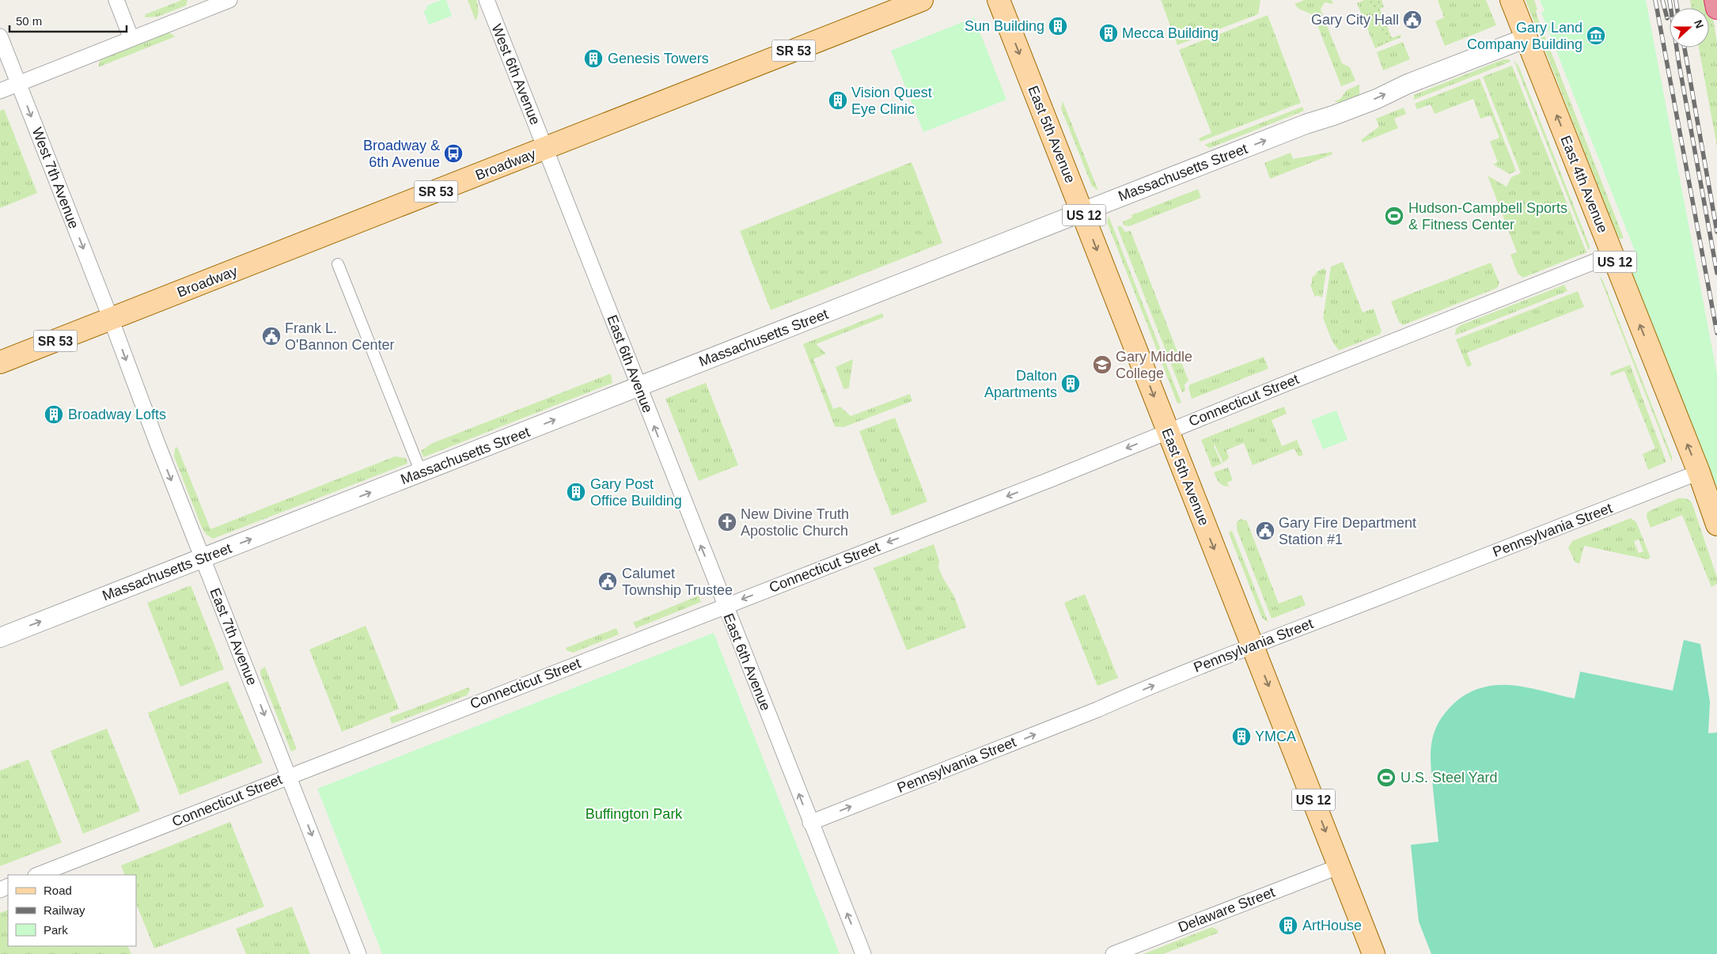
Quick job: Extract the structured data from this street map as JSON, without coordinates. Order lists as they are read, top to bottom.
{
  "streets": {
    "main road": [
      "SR 53",
      "East 5th Avenue",
      "Broadway",
      "East 4th Avenue",
      "US 12"
    ],
    "street": [
      "West 6th Avenue",
      "Massachusetts Street",
      "West 7th Avenue",
      "East 6th Avenue",
      "Connecticut Street",
      "Pennsylvania Street",
      "East 7th Avenue",
      "Delaware Street"
    ]
  },
  "crossings": [
    ["West 6th Avenue", "Broadway"],
    ["West 6th Avenue", "East 6th Avenue"],
    ["East 5th Avenue", "Massachusetts Street"],
    ["East 5th Avenue", "Connecticut Street"],
    ["East 5th Avenue", "Pennsylvania Street"],
    ["East 5th Avenue", "Delaware Street"],
    ["Broadway", "West 7th Avenue"],
    ["Broadway", "East 6th Avenue"],
    ["Broadway", "East 7th Avenue"],
    ["Massachusetts Street", "East 4th Avenue"],
    ["Massachusetts Street", "East 6th Avenue"],
    ["Massachusetts Street", "East 7th Avenue"],
    ["West 7th Avenue", "East 7th Avenue"],
    ["East 4th Avenue", "Connecticut Street"],
    ["East 4th Avenue", "Pennsylvania Street"],
    ["East 6th Avenue", "Connecticut Street"],
    ["East 6th Avenue", "Pennsylvania Street"],
    ["Connecticut Street", "East 7th Avenue"]
  ],
  "one_way": [
    "East 5th Avenue",
    "Massachusetts Street",
    "West 7th Avenue",
    "East 4th Avenue",
    "East 6th Avenue",
    "Pennsylvania Street",
    "East 7th Avenue"
  ],
  "parks": ["Buffington Park"],
  "places": {
    "public building": [
      "Gary City Hall",
      "Frank L. O'Bannon Center",
      "Gary Fire Department Station #1",
      "Calumet Township Trustee"
    ],
    "building": [
      "Sun Building",
      "Mecca Building",
      "Genesis Towers",
      "Vision Quest Eye Clinic",
      "Dalton Apartments",
      "Broadway Lofts",
      "Gary Post Office Building",
      "YMCA",
      "ArtHouse"
    ],
    "museum": ["Gary Land Company Building"],
    "bus stop": ["Broadway & 6th Avenue"],
    "sports": ["Hudson-Campbell Sports & Fitness Center", "U.S. Steel Yard"],
    "school or university": ["Gary Middle College"],
    "church": ["New Divine Truth Apostolic Church"]
  },
  "legend": ["Road", "Railway", "Park"],
  "scale_bar": "50 m",
  "north": "right"
}
